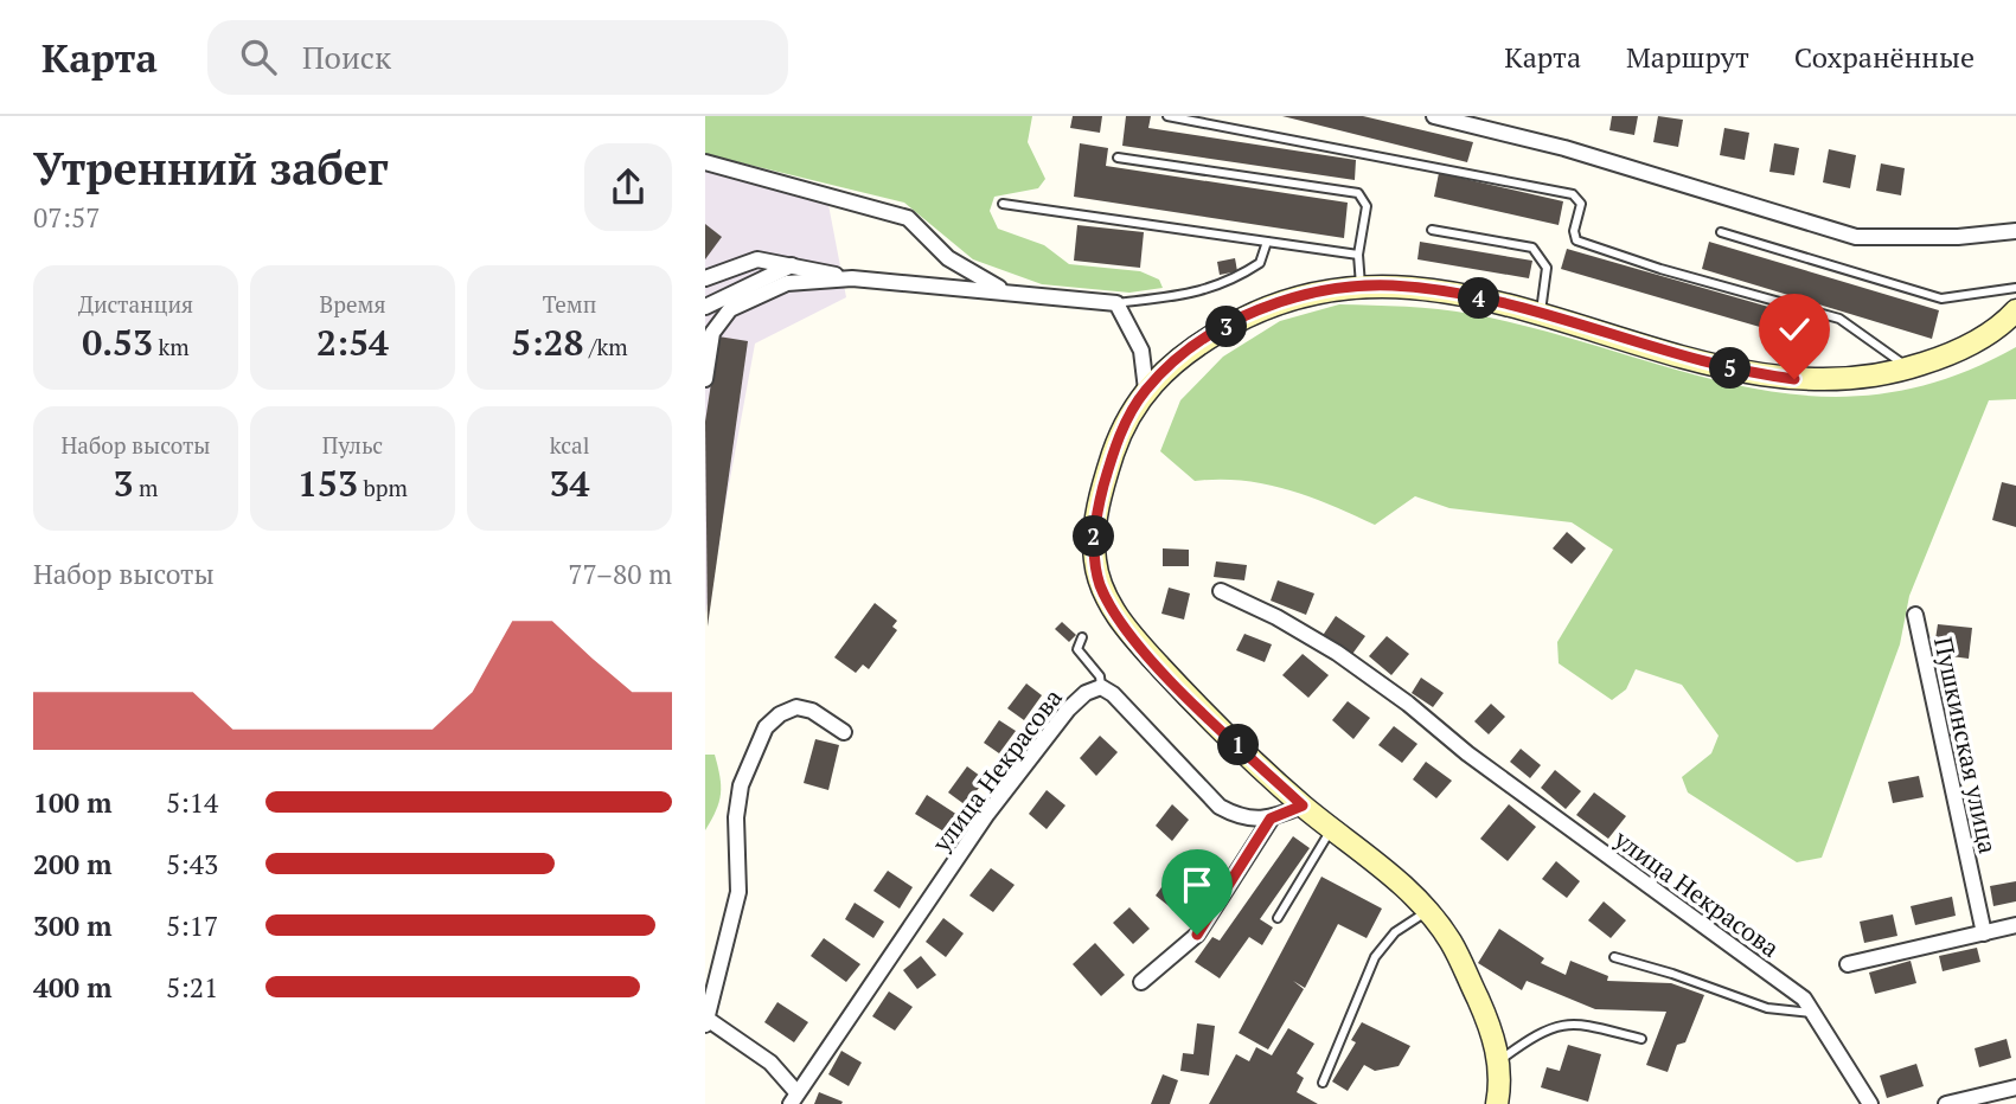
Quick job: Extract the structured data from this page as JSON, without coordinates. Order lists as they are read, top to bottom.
{
  "streets": {
    "street": ["Пушкинская улица", "улица Некрасова"]
  },
  "page": {
    "header": "Карта",
    "search": "Поиск",
    "nav": ["Карта", "Маршрут", "Сохранённые"],
    "heading": ["Утренний забег", "07:57"],
    "stats": [
      ["Дистанция", "0.53 km"],
      ["Время", "2:54"],
      ["Темп", "5:28 /km"],
      ["Набор высоты", "3 m"],
      ["Пульс", "153 bpm"],
      ["kcal", "34"]
    ],
    "pins": [
      "4",
      "3",
      "5",
      "2",
      "1"
    ],
    "chart": ["Набор высоты", "77–80 m"],
    "list": [
      {
        "name": "100 m",
        "note": "5:14"
      },
      {
        "name": "200 m",
        "note": "5:43"
      },
      {
        "name": "300 m",
        "note": "5:17"
      },
      {
        "name": "400 m",
        "note": "5:21"
      }
    ]
  }
}
